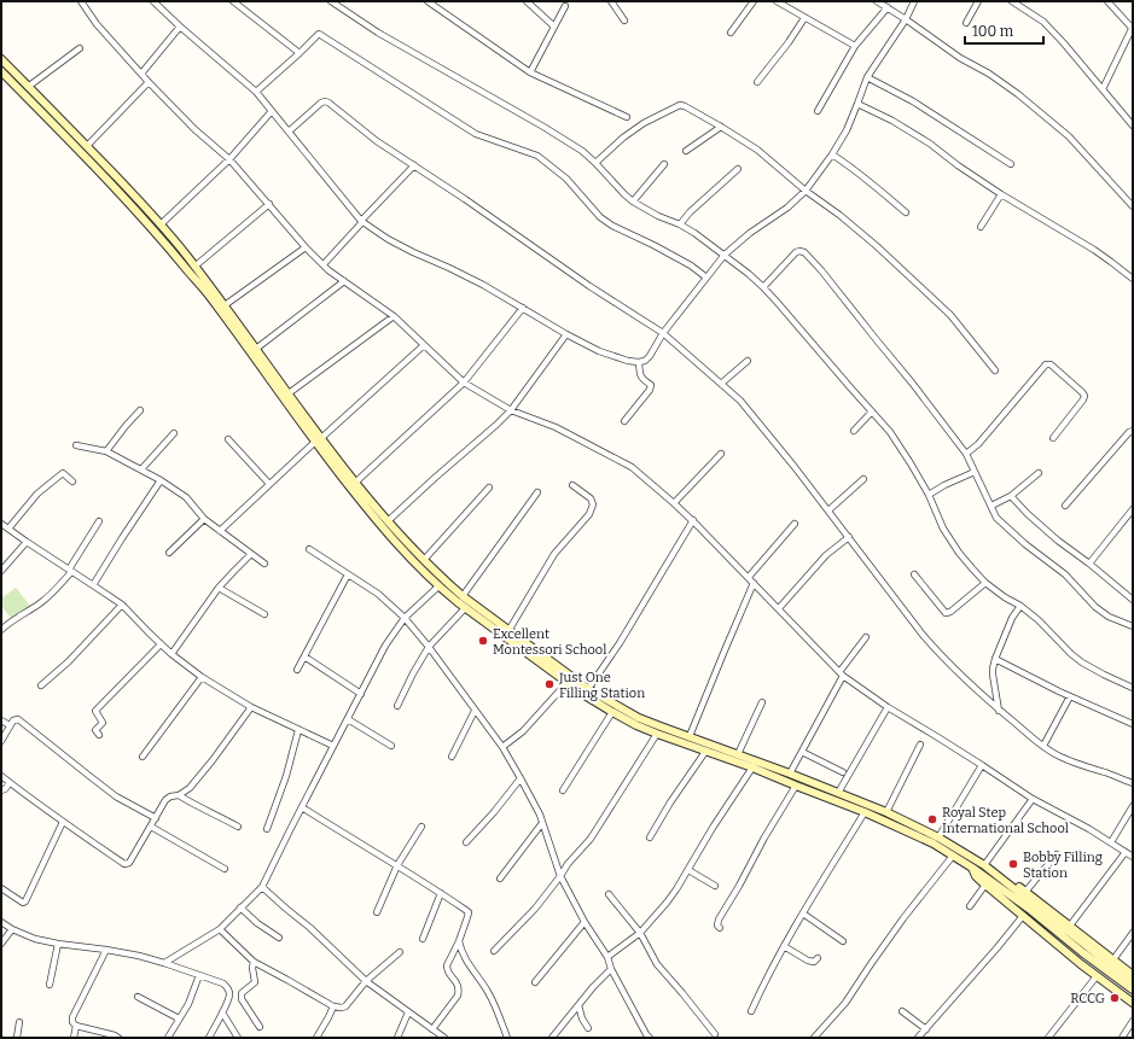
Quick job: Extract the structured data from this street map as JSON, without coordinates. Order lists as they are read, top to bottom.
{
  "places": [
    "Excellent Montessori School",
    "Just One Filling Station",
    "Royal Step International School",
    "Bobby Filling Station",
    "RCCG"
  ],
  "scale_bar": "100 m"
}
